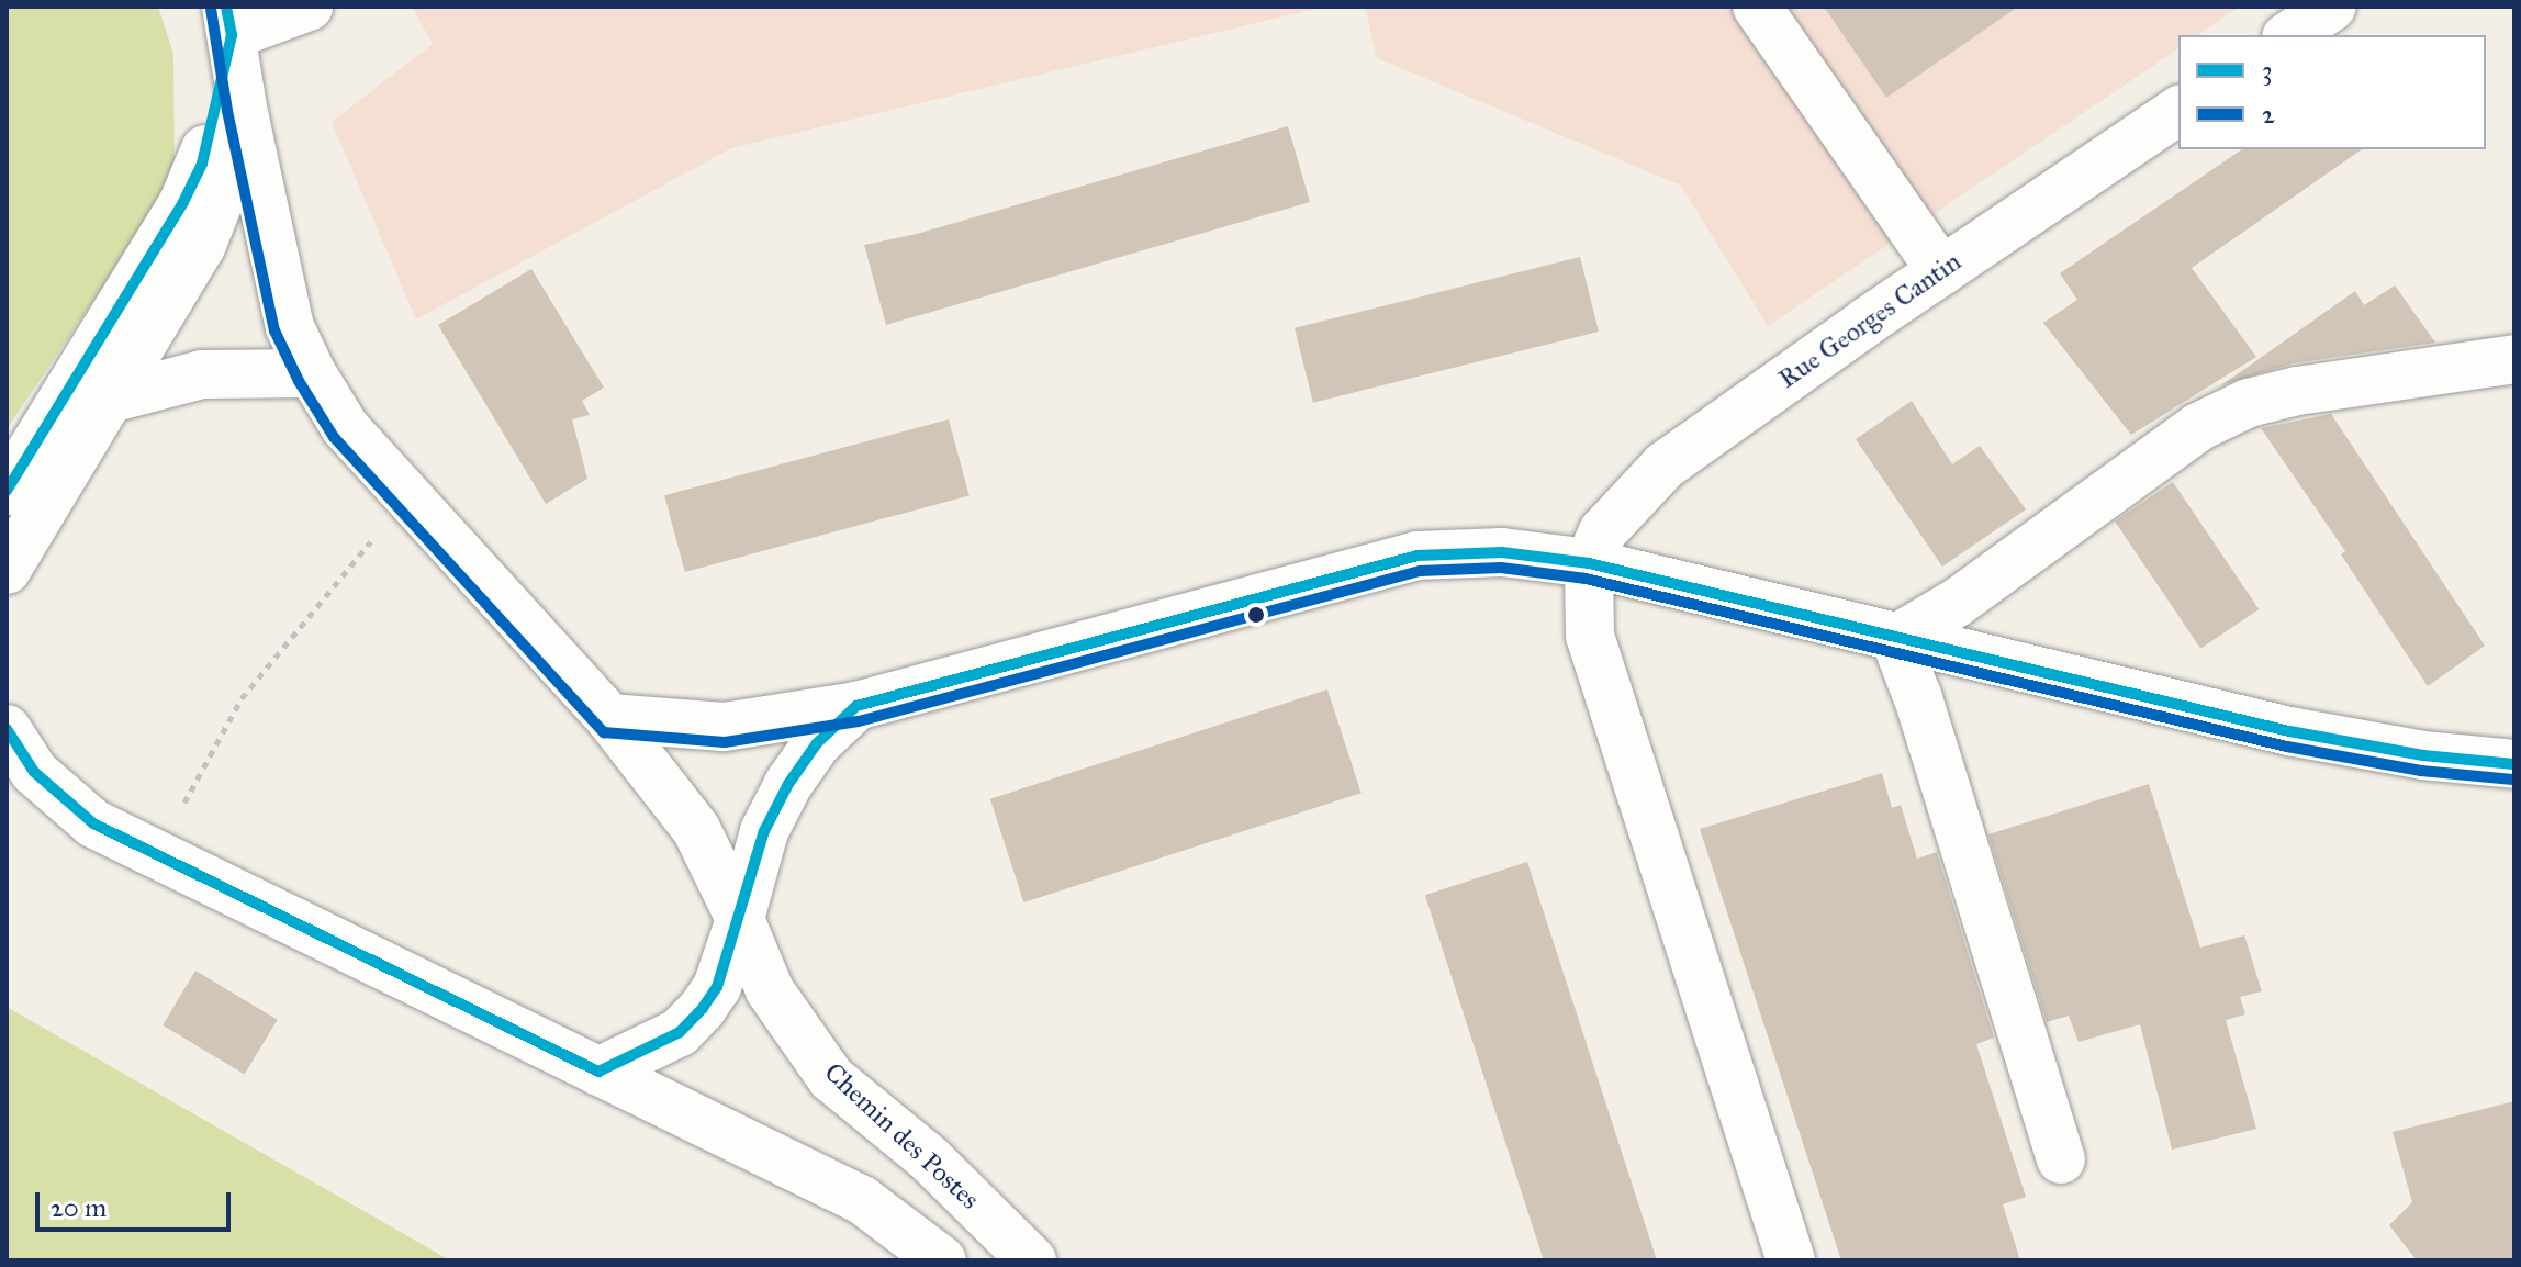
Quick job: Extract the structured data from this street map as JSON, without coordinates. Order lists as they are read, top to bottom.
{
  "streets": {
    "street": ["Rue Georges Cantin", "Chemin des Postes"]
  },
  "lines": ["transit line 3", "transit line 2"],
  "legend": ["3", "2"],
  "scale_bar": "20 m"
}
